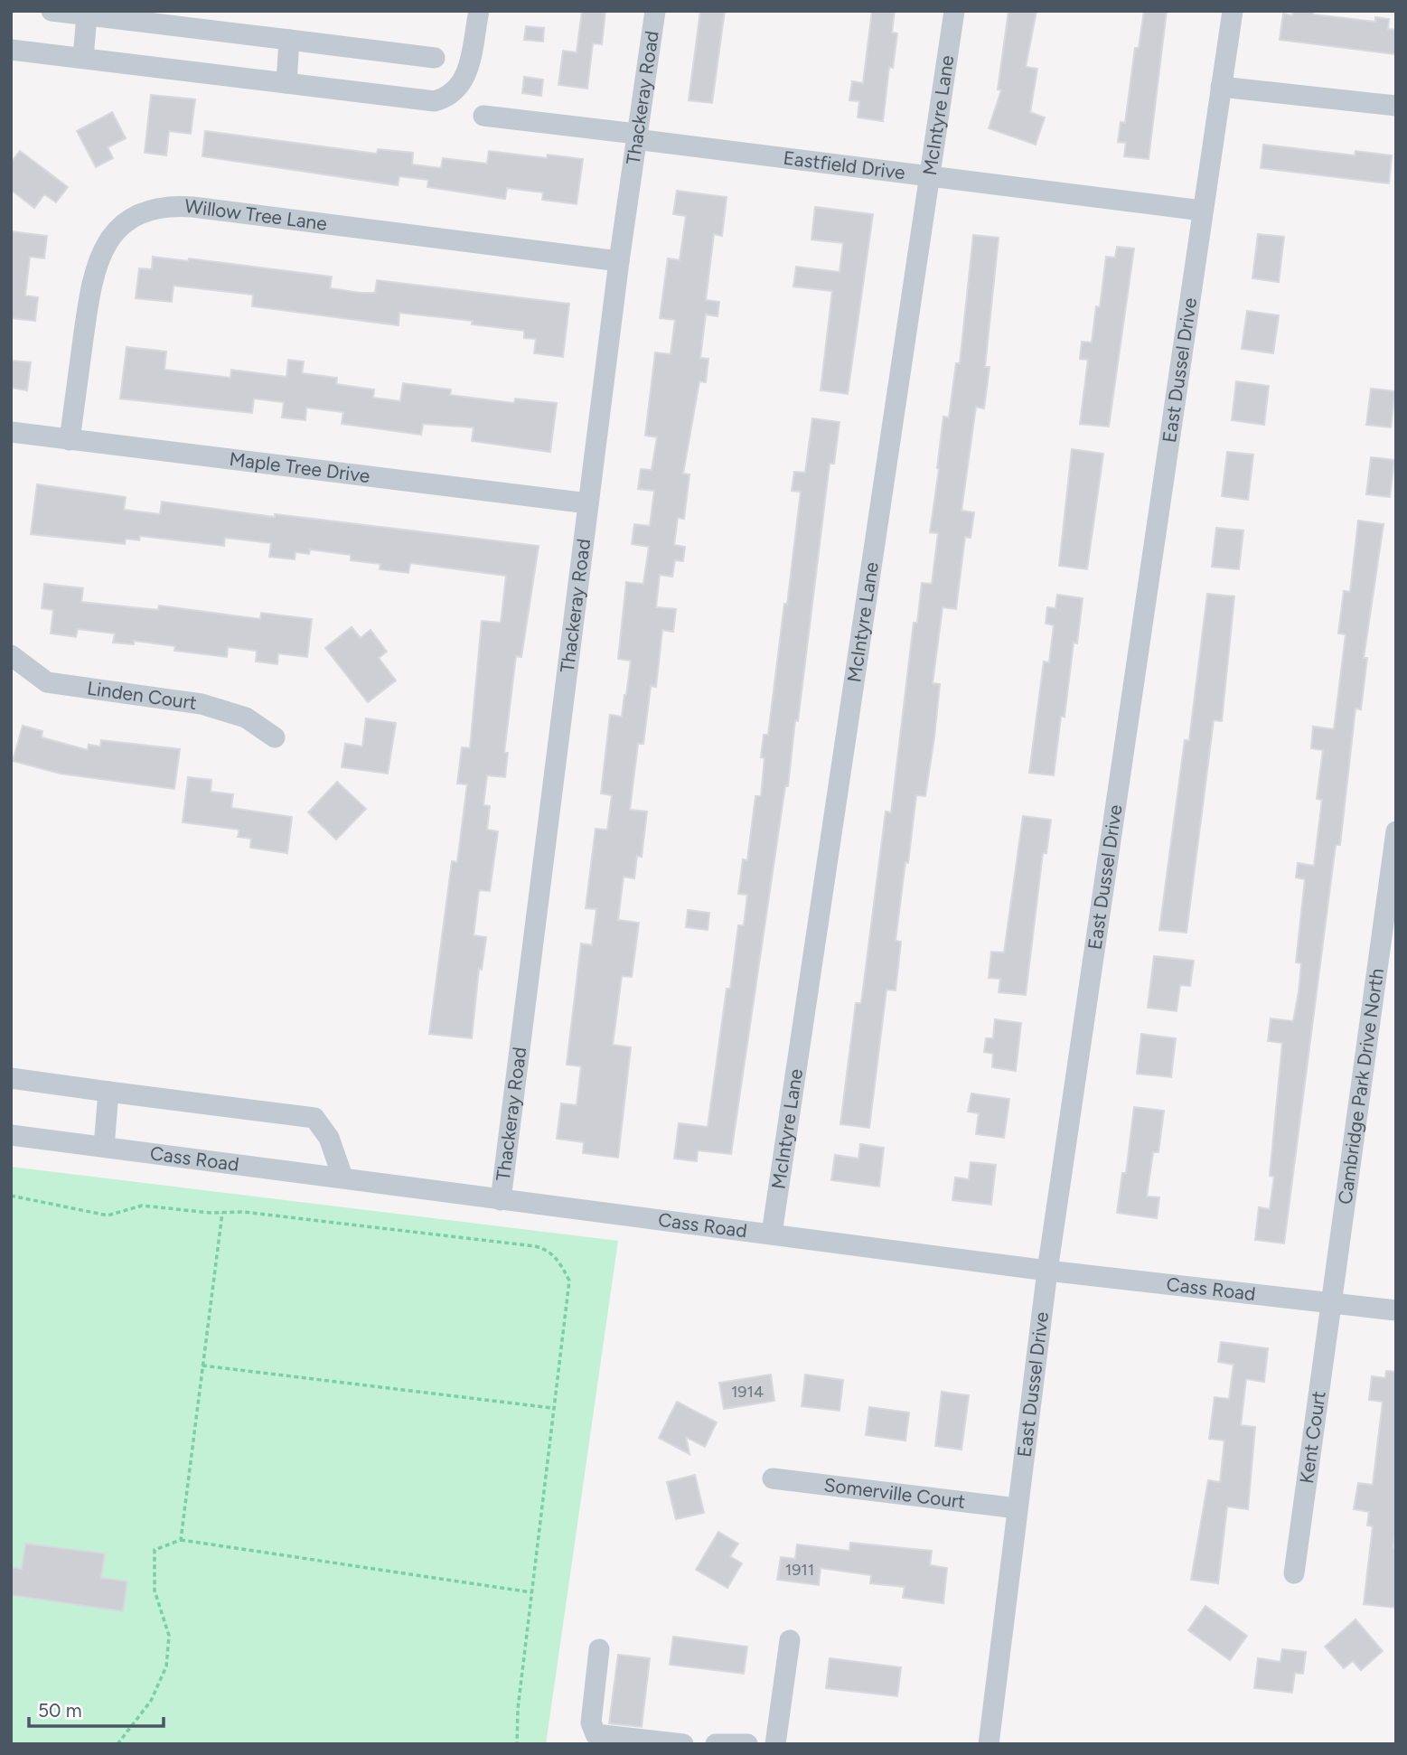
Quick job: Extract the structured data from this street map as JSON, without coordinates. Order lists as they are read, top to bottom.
{
  "streets": {
    "street": [
      "Thackeray Road",
      "McIntyre Lane",
      "Eastfield Drive",
      "Willow Tree Lane",
      "East Dussel Drive",
      "Maple Tree Drive",
      "Linden Court",
      "Cambridge Park Drive North",
      "Cass Road",
      "Kent Court",
      "Somerville Court"
    ]
  },
  "crossings": [
    ["Thackeray Road", "Eastfield Drive"],
    ["Thackeray Road", "Willow Tree Lane"],
    ["Thackeray Road", "Maple Tree Drive"],
    ["Thackeray Road", "Cass Road"],
    ["McIntyre Lane", "Eastfield Drive"],
    ["McIntyre Lane", "Cass Road"],
    ["Eastfield Drive", "East Dussel Drive"],
    ["Willow Tree Lane", "Maple Tree Drive"],
    ["East Dussel Drive", "Cass Road"],
    ["East Dussel Drive", "Somerville Court"],
    ["Cambridge Park Drive North", "Cass Road"],
    ["Cambridge Park Drive North", "Kent Court"],
    ["Cass Road", "Kent Court"]
  ],
  "house_numbers": ["1914", "1911"],
  "scale_bar": "50 m"
}
